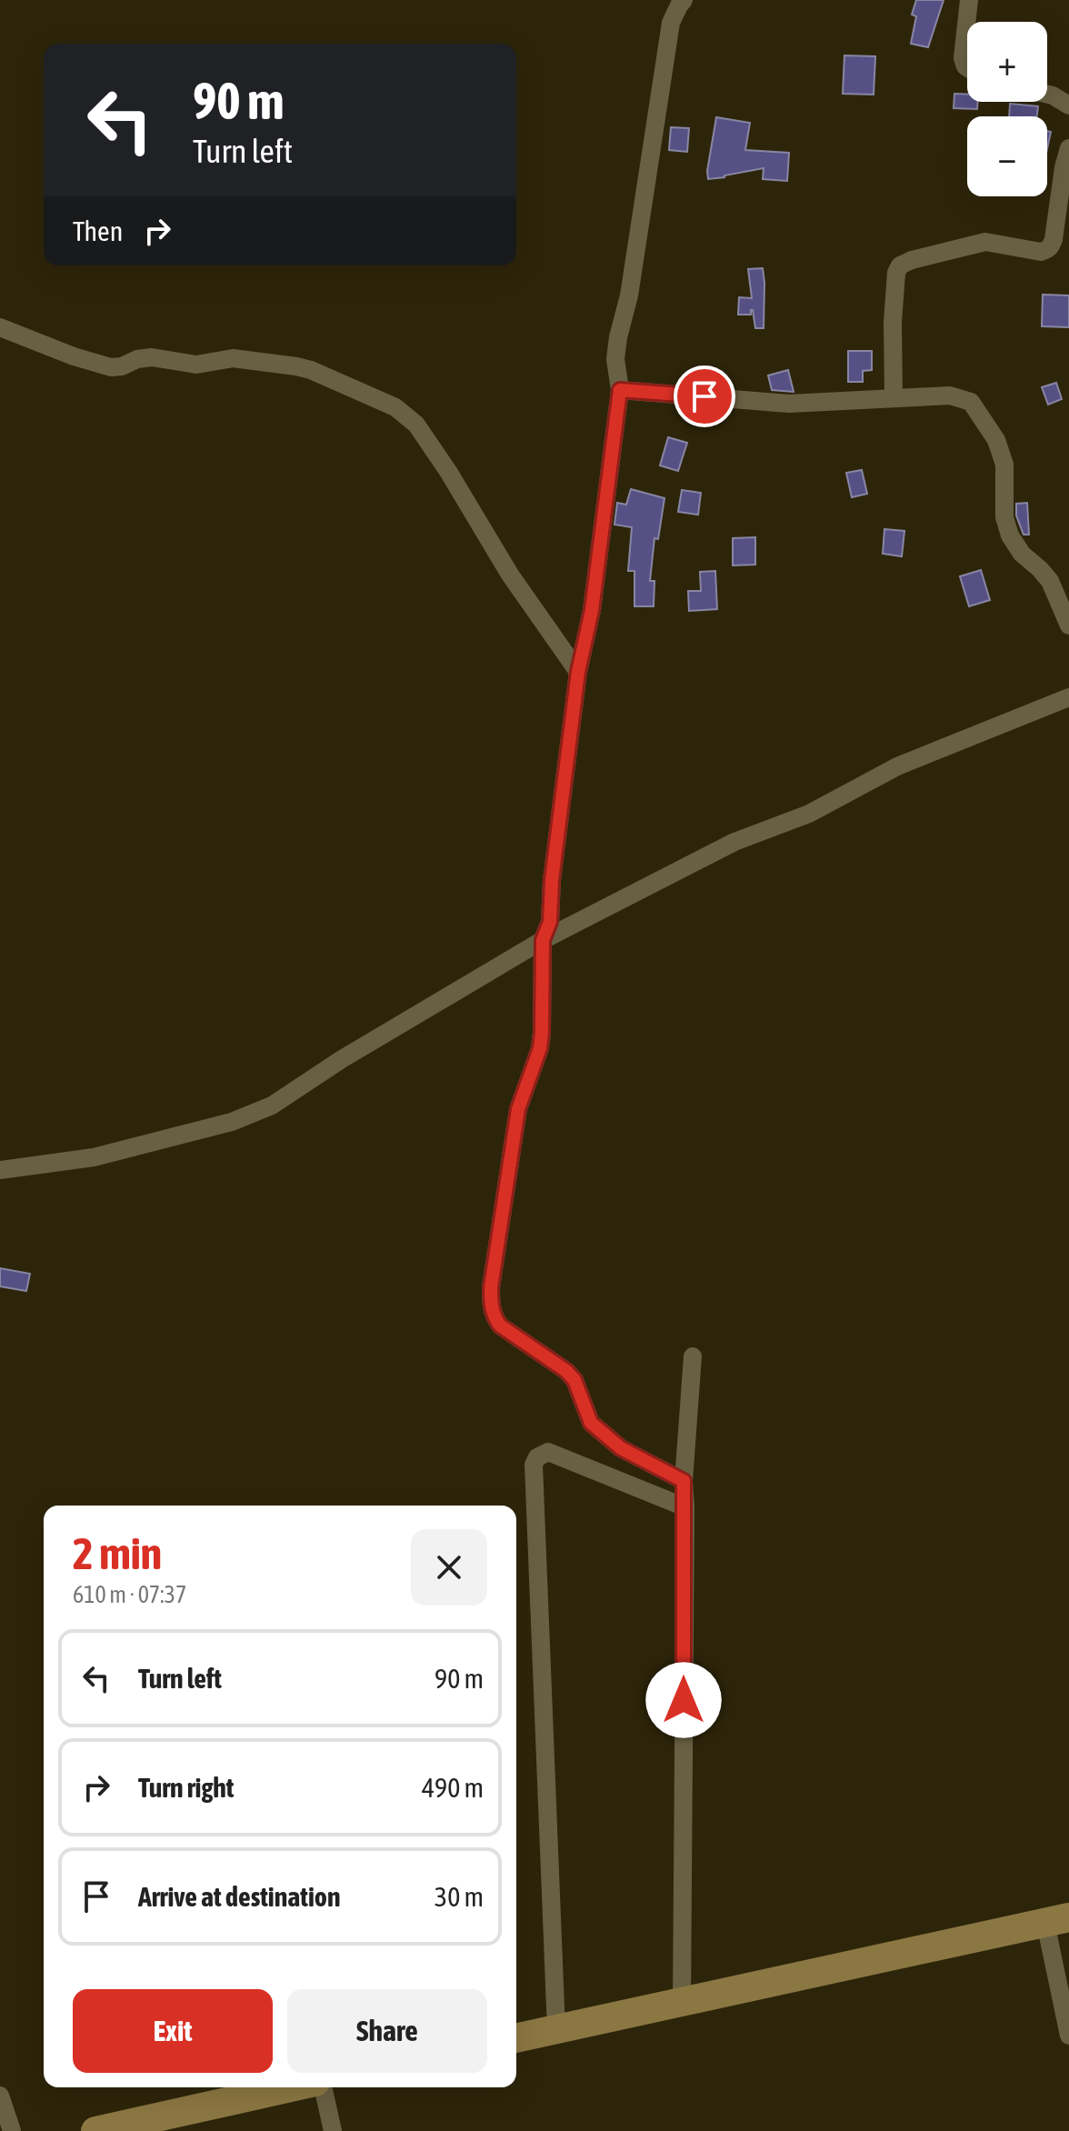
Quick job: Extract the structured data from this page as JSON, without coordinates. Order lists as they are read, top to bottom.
{
  "page": {
    "map_buttons": ["+", "−"],
    "turn": ["90 m", "Turn left"],
    "then": "Then",
    "heading": ["2 min", "610 m · 07:37"],
    "list": [
      {
        "name": "Turn left",
        "value": "90 m"
      },
      {
        "name": "Turn right",
        "value": "490 m"
      },
      {
        "name": "Arrive at destination",
        "value": "30 m"
      }
    ],
    "buttons": ["Exit", "Share"]
  }
}
